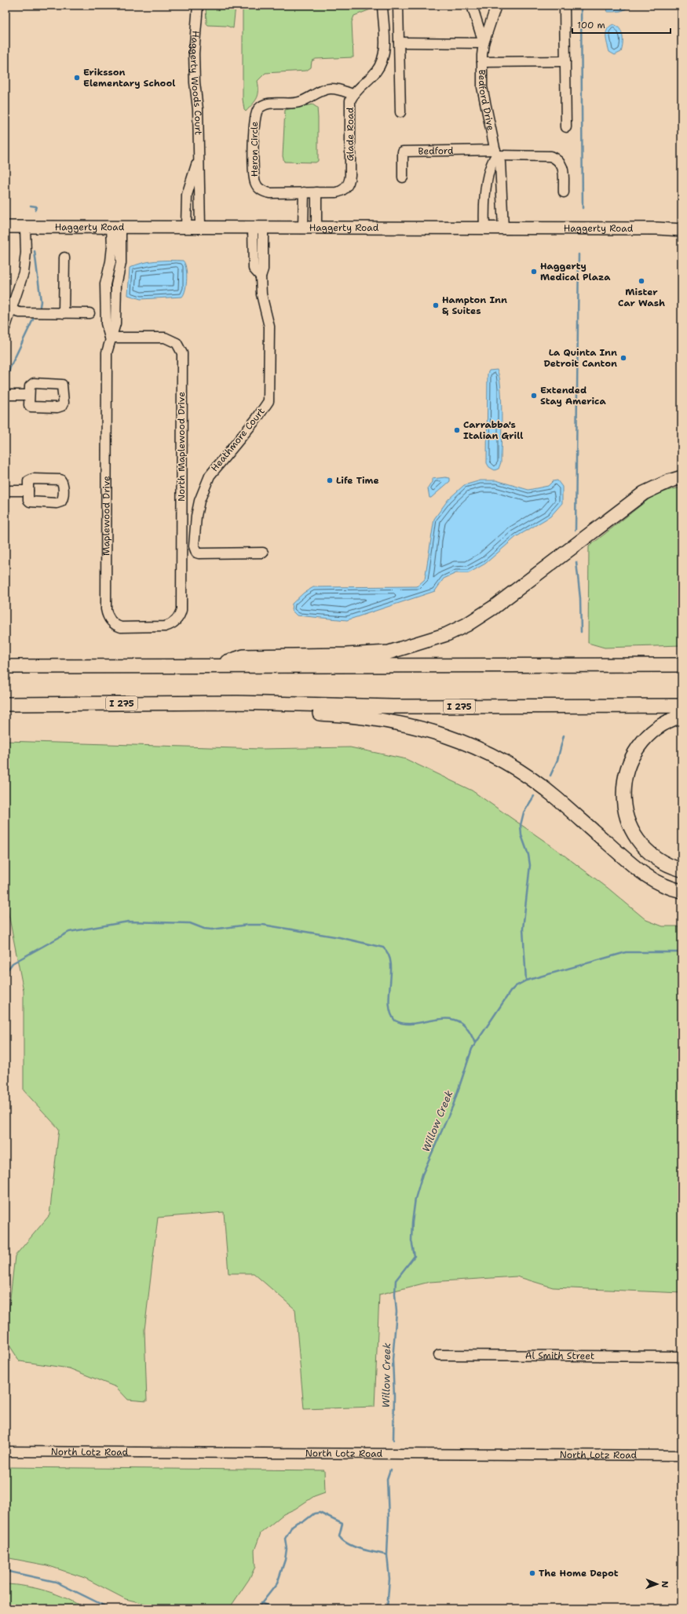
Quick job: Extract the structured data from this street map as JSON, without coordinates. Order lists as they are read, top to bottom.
{
  "streets": {
    "highway": ["I 275"],
    "main road": ["Haggerty Road"],
    "street": [
      "Haggerty Woods Court",
      "Bedford Drive",
      "Glade Road",
      "Heron Circle",
      "Bedford",
      "Heathmore Court",
      "North Maplewood Drive",
      "Maplewood Drive",
      "Al Smith Street",
      "North Lotz Road"
    ]
  },
  "crossings": [
    ["Haggerty Woods Court", "Haggerty Road"],
    ["Bedford Drive", "Bedford"],
    ["Bedford Drive", "Haggerty Road"],
    ["Glade Road", "Heron Circle"],
    ["Haggerty Road", "Heathmore Court"],
    ["Haggerty Road", "Maplewood Drive"],
    ["North Maplewood Drive", "Maplewood Drive"]
  ],
  "water": ["Willow Creek"],
  "places": [
    "Eriksson Elementary School",
    "Haggerty Medical Plaza",
    "Mister Car Wash",
    "Hampton Inn & Suites",
    "La Quinta Inn Detroit Canton",
    "Extended Stay America",
    "Carrabba's Italian Grill",
    "Life Time",
    "The Home Depot"
  ],
  "scale_bar": "100 m",
  "north": "right"
}
